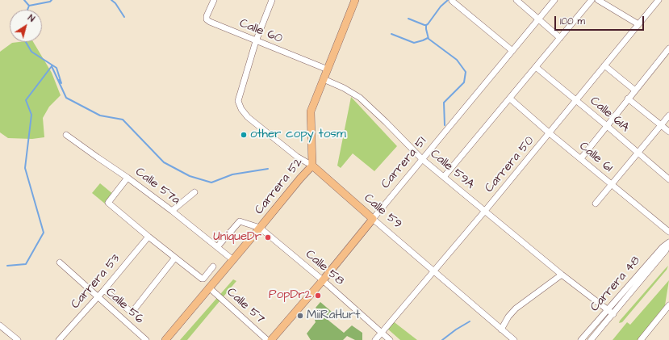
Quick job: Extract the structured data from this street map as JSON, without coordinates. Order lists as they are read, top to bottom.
{
  "streets": {
    "main road": ["Carrera 51", "Carrera 52", "Calle 59"],
    "street": [
      "Calle 60",
      "Calle 61A",
      "Calle 61",
      "Carrera 50",
      "Calle 59A",
      "Calle 57a",
      "Calle 58",
      "Carrera 53",
      "Carrera 48",
      "Calle 56",
      "Calle 57"
    ]
  },
  "crossings": [
    ["Calle 60", "Carrera 52"],
    ["Calle 60", "Calle 59"],
    ["Calle 61A", "Carrera 50"],
    ["Calle 61", "Carrera 50"],
    ["Carrera 51", "Calle 59A"],
    ["Carrera 51", "Calle 59"],
    ["Carrera 51", "Calle 58"],
    ["Carrera 50", "Calle 59A"],
    ["Carrera 50", "Calle 59"],
    ["Carrera 50", "Calle 58"],
    ["Calle 59A", "Carrera 52"],
    ["Calle 59A", "Carrera 48"],
    ["Calle 57a", "Carrera 52"],
    ["Calle 57a", "Calle 58"],
    ["Carrera 52", "Calle 59"],
    ["Carrera 52", "Calle 58"],
    ["Carrera 52", "Calle 57"],
    ["Carrera 53", "Calle 56"]
  ],
  "places": [
    "other copy tosm",
    "UniqueDr",
    "PopDr2",
    "MiiRaHurt"
  ],
  "scale_bar": "100 m",
  "north": "top right"
}
